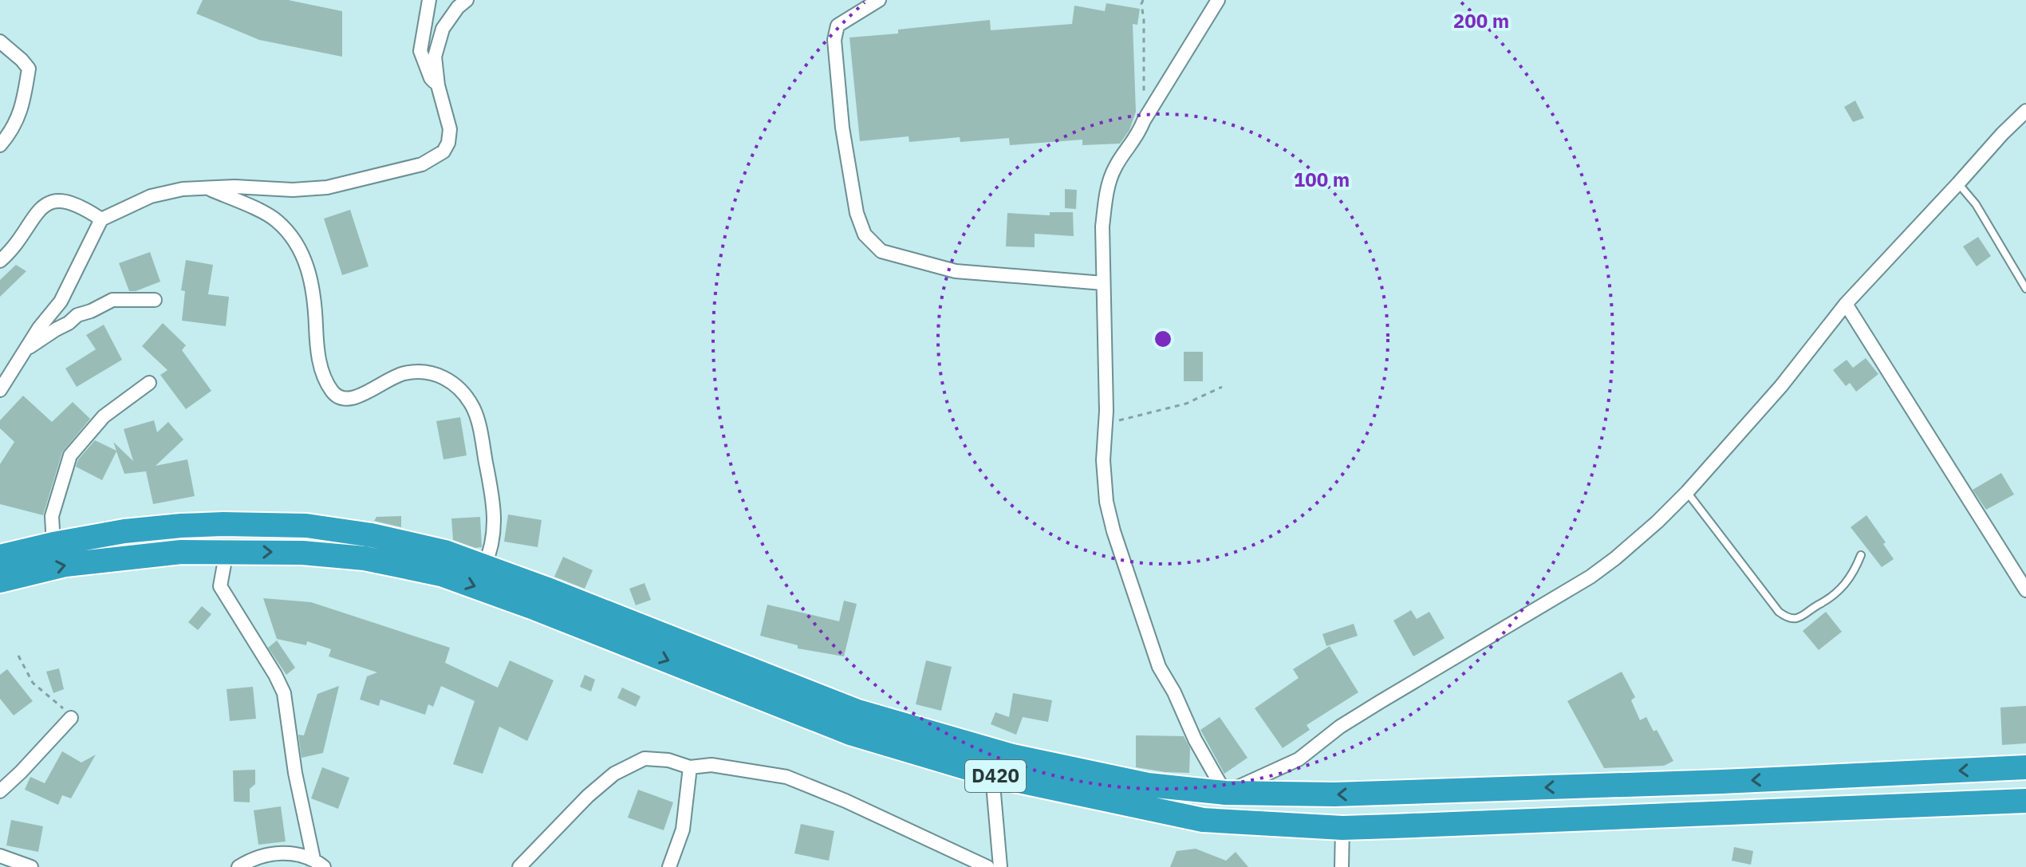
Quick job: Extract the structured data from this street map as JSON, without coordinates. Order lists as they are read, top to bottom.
{
  "streets": {
    "highway": ["D420"]
  },
  "rings": ["200 m", "100 m"]
}
